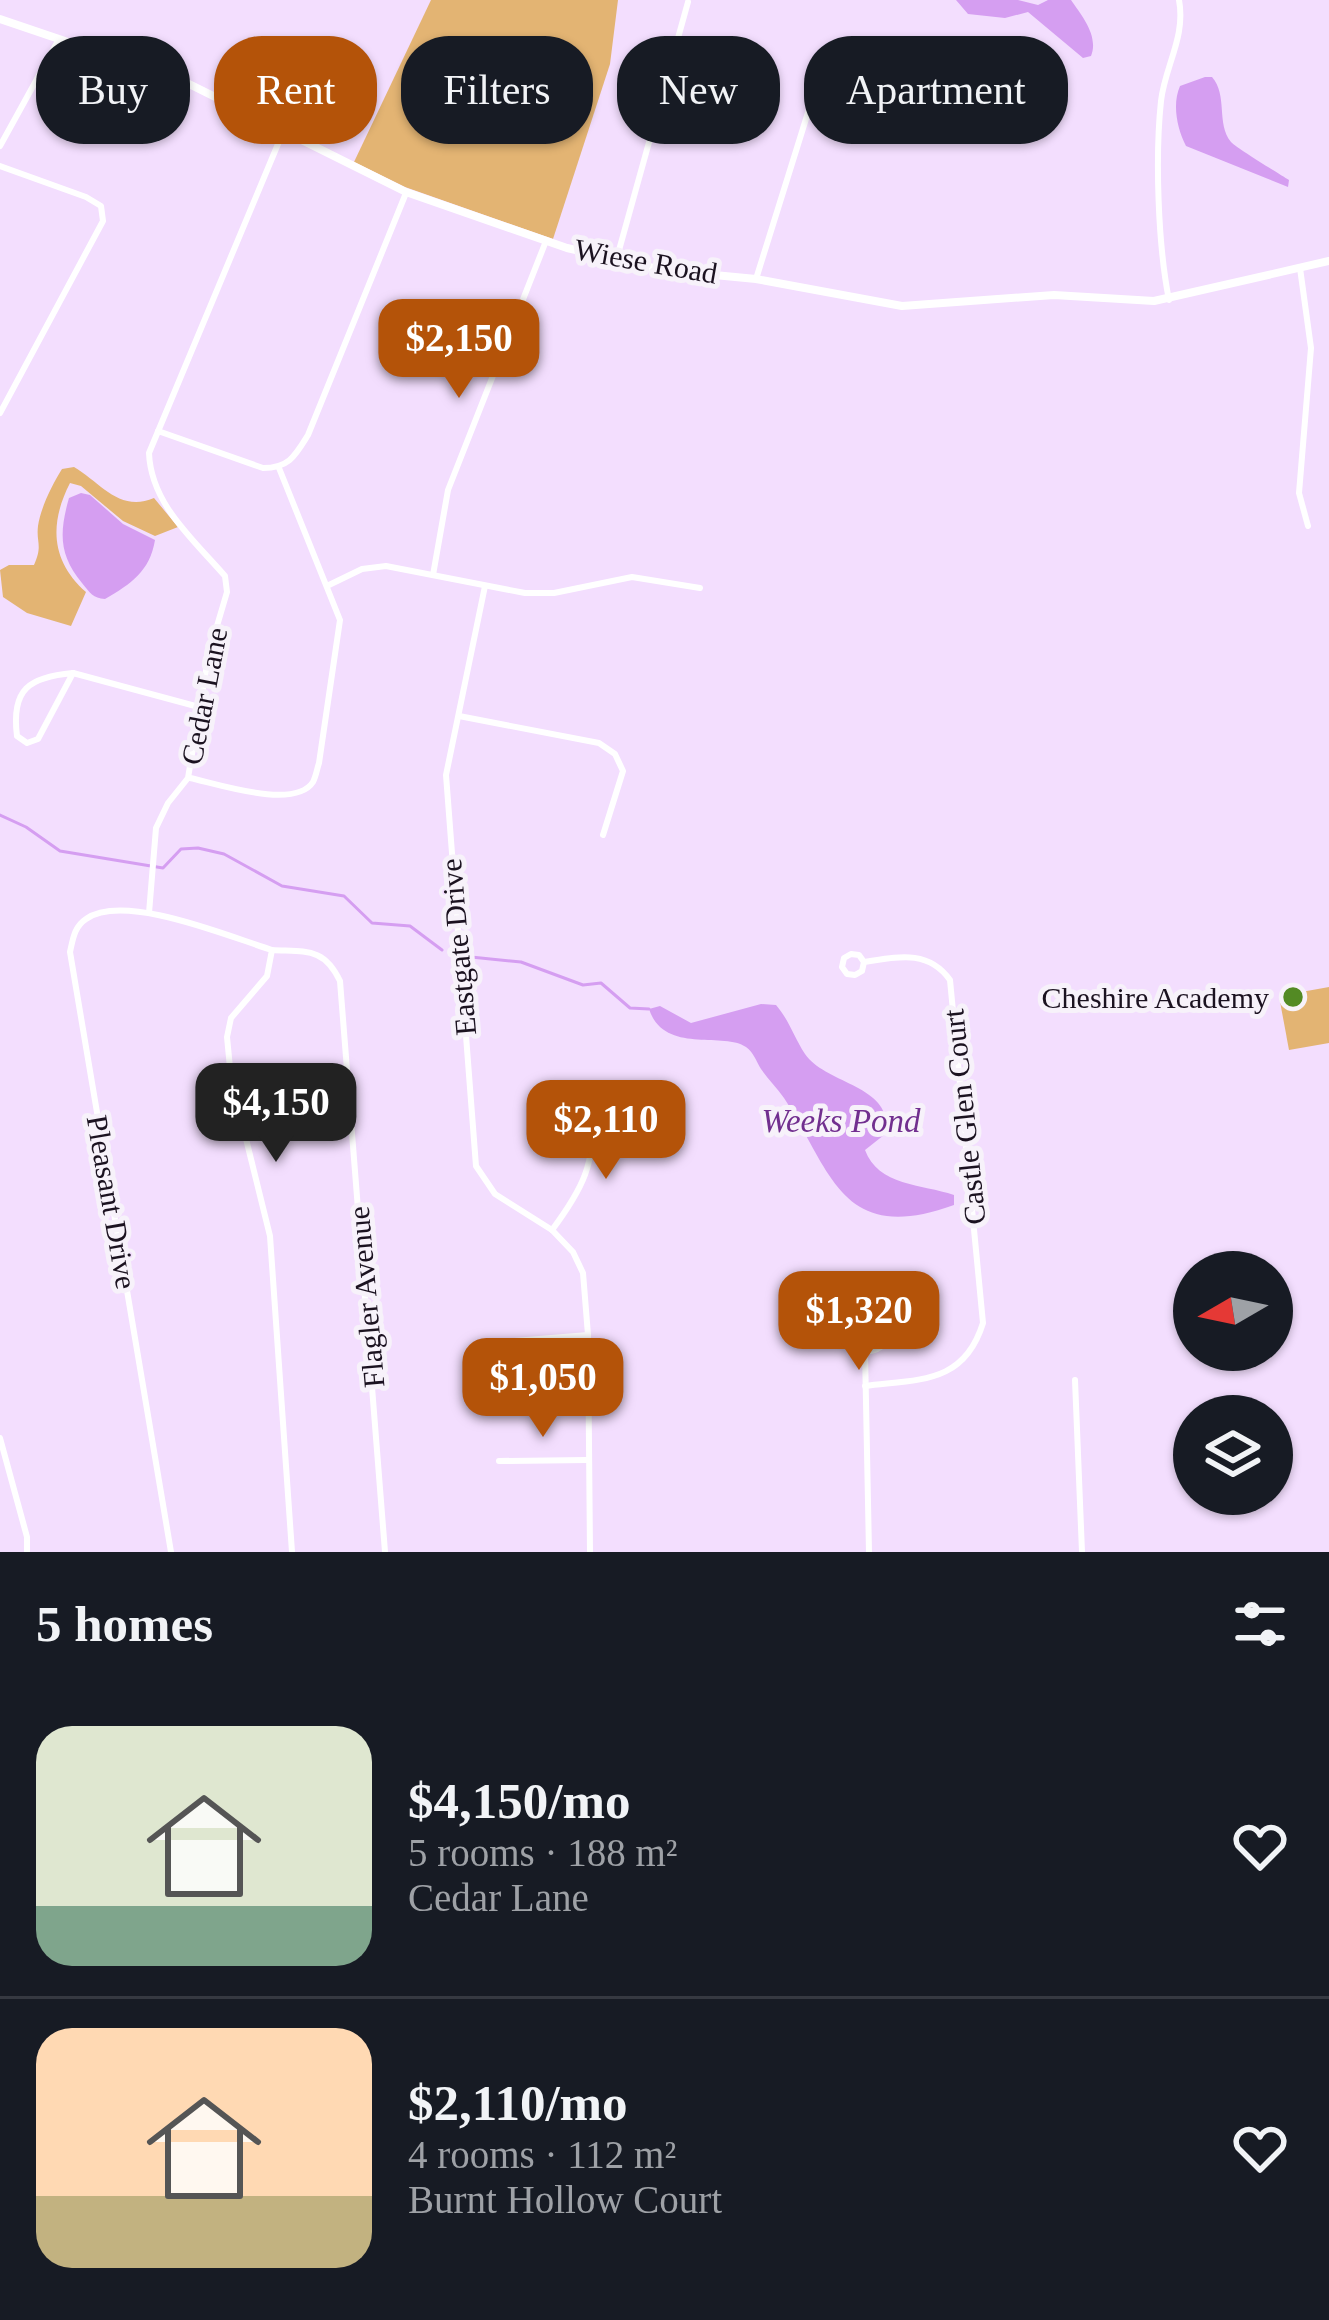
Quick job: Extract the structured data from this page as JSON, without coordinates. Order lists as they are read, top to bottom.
{
  "streets": {
    "street": [
      "Wiese Road",
      "Cedar Lane",
      "Eastgate Drive",
      "Castle Glen Court",
      "Pleasant Drive",
      "Flagler Avenue"
    ]
  },
  "crossings": [
    ["Cedar Lane", "Pleasant Drive"]
  ],
  "water": ["Weeks Pond"],
  "places": ["Cheshire Academy"],
  "north": "left",
  "page": {
    "chip": [
      "Buy",
      "Rent",
      "Filters",
      "New",
      "Apartment"
    ],
    "price": [
      "$2,150",
      "$4,150",
      "$2,110",
      "$1,320",
      "$1,050"
    ],
    "heading": "5 homes",
    "list": [
      {
        "name": "$4,150/mo",
        "note": "5 rooms · 188 m² · Cedar Lane"
      },
      {
        "name": "$2,110/mo",
        "note": "4 rooms · 112 m² · Burnt Hollow Court"
      }
    ]
  }
}
